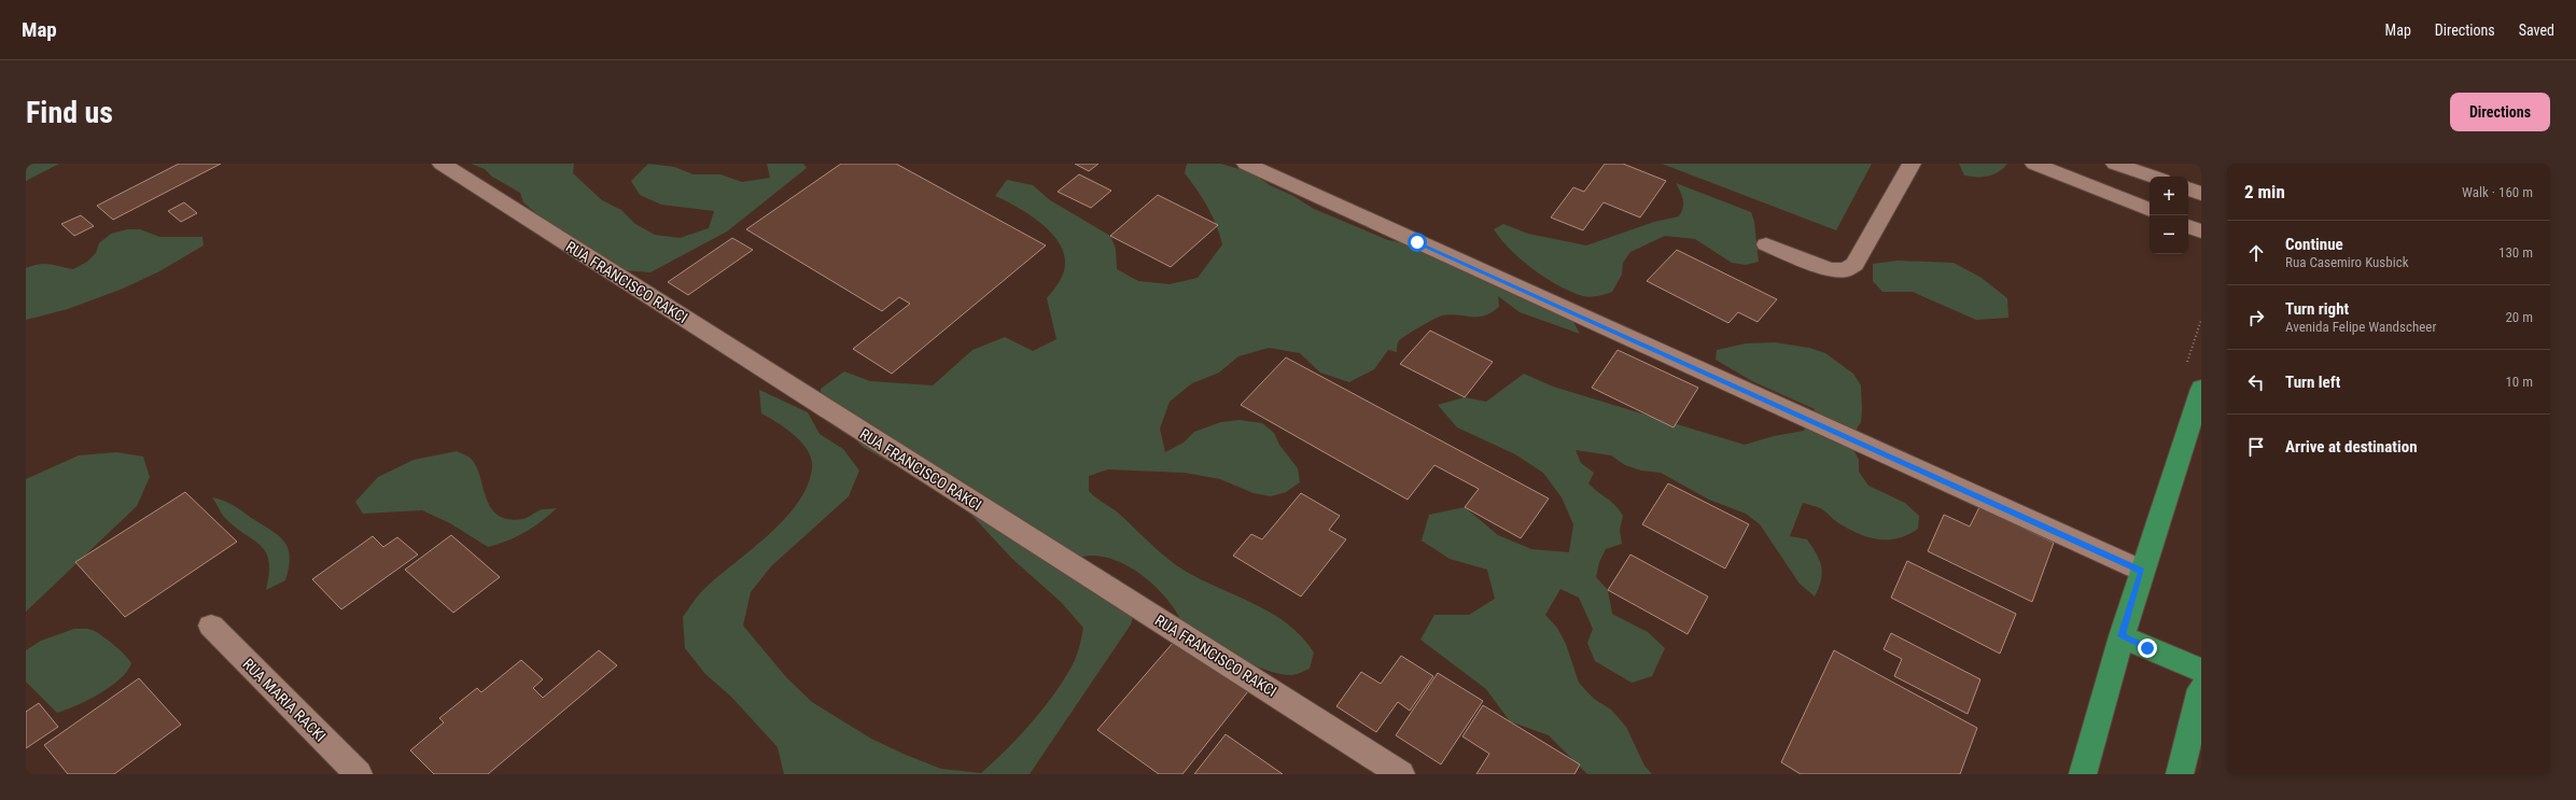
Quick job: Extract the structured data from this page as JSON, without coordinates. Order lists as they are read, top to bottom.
{
  "streets": {
    "street": ["RUA FRANCISCO RAKCI", "RUA MARIA RACKI"]
  },
  "page": {
    "header": "Map",
    "nav": ["Map", "Directions", "Saved"],
    "buttons": "Directions",
    "title": "Find us",
    "heading": ["2 min", "Walk · 160 m"],
    "map_buttons": ["+", "−"],
    "list": [
      ["Continue", "Rua Casemiro Kusbick", "130 m"],
      ["Turn right", "Avenida Felipe Wandscheer", "20 m"],
      ["Turn left", "10 m"],
      "Arrive at destination"
    ]
  }
}
